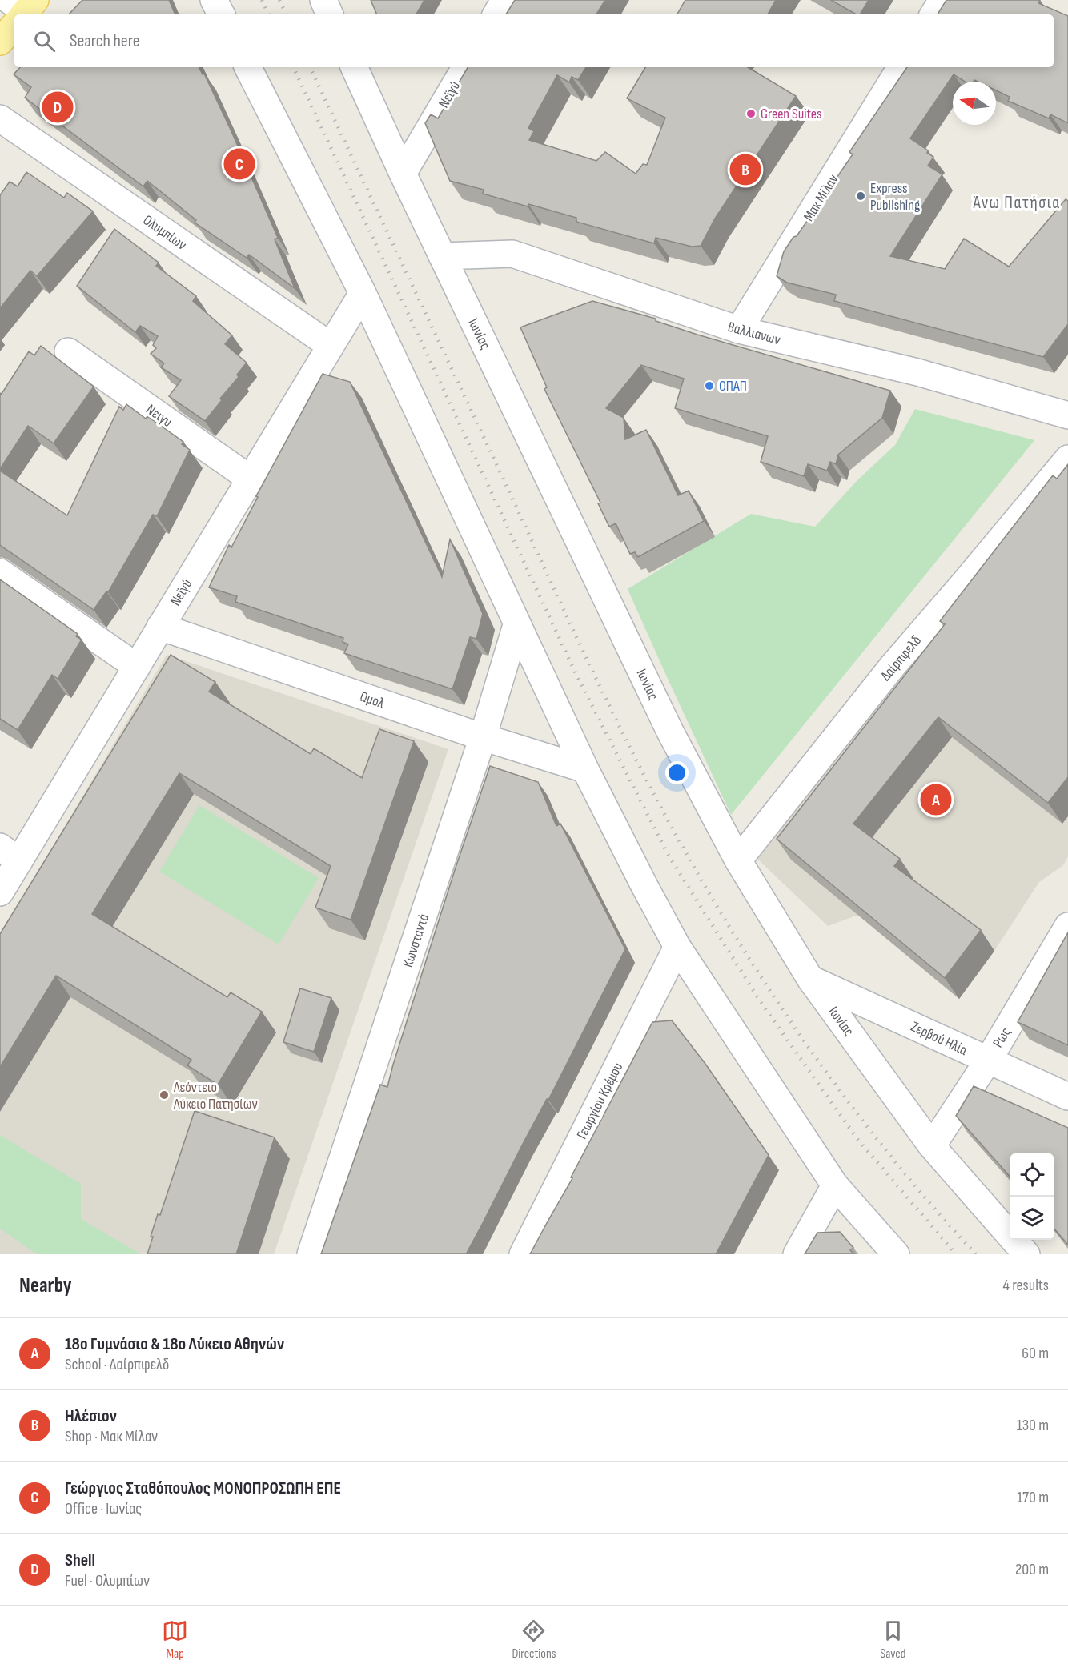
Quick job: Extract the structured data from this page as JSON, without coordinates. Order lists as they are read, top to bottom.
{
  "streets": {
    "street": [
      "Νεϊγύ",
      "Μακ Μίλαν",
      "Ολυμπίων",
      "Βαλλιανων",
      "Ιωνίας",
      "Νειγυ",
      "Δαίρπφελδ",
      "Ωμολ",
      "Κωνσταντά",
      "Ρως",
      "Ζερβού Ηλία",
      "Γεωργίου Κρέμου"
    ]
  },
  "crossings": [
    ["Νεϊγύ", "Ολυμπίων"],
    ["Νεϊγύ", "Ιωνίας"],
    ["Νεϊγύ", "Νειγυ"],
    ["Νεϊγύ", "Ωμολ"],
    ["Μακ Μίλαν", "Βαλλιανων"],
    ["Βαλλιανων", "Ιωνίας"],
    ["Ιωνίας", "Δαίρπφελδ"],
    ["Ιωνίας", "Ρως"],
    ["Ιωνίας", "Ζερβού Ηλία"],
    ["Ωμολ", "Κωνσταντά"],
    ["Ρως", "Ζερβού Ηλία"]
  ],
  "districts": ["Άνω Πατήσια"],
  "places": [
    "Green Suites",
    "Express Publishing",
    "ΟΠΑΠ",
    "Λεόντειο Λύκειο Πατησίων"
  ],
  "north": "left",
  "page": {
    "search": "Search here",
    "pins": [
      "D",
      "C",
      "B",
      "A"
    ],
    "heading": ["Nearby", "4 results"],
    "list": [
      {
        "mark": "A",
        "name": "18ο Γυμνάσιο & 18ο Λύκειο Αθηνών",
        "note": "School · Δαίρπφελδ",
        "value": "60 m"
      },
      {
        "mark": "B",
        "name": "Ηλέσιον",
        "note": "Shop · Μακ Μίλαν",
        "value": "130 m"
      },
      {
        "mark": "C",
        "name": "Γεώργιος Σταθόπουλος ΜΟΝΟΠΡΟΣΩΠΗ ΕΠΕ",
        "note": "Office · Ιωνίας",
        "value": "170 m"
      },
      {
        "mark": "D",
        "name": "Shell",
        "note": "Fuel · Ολυμπίων",
        "value": "200 m"
      }
    ],
    "nav": ["Map", "Directions", "Saved"]
  }
}
